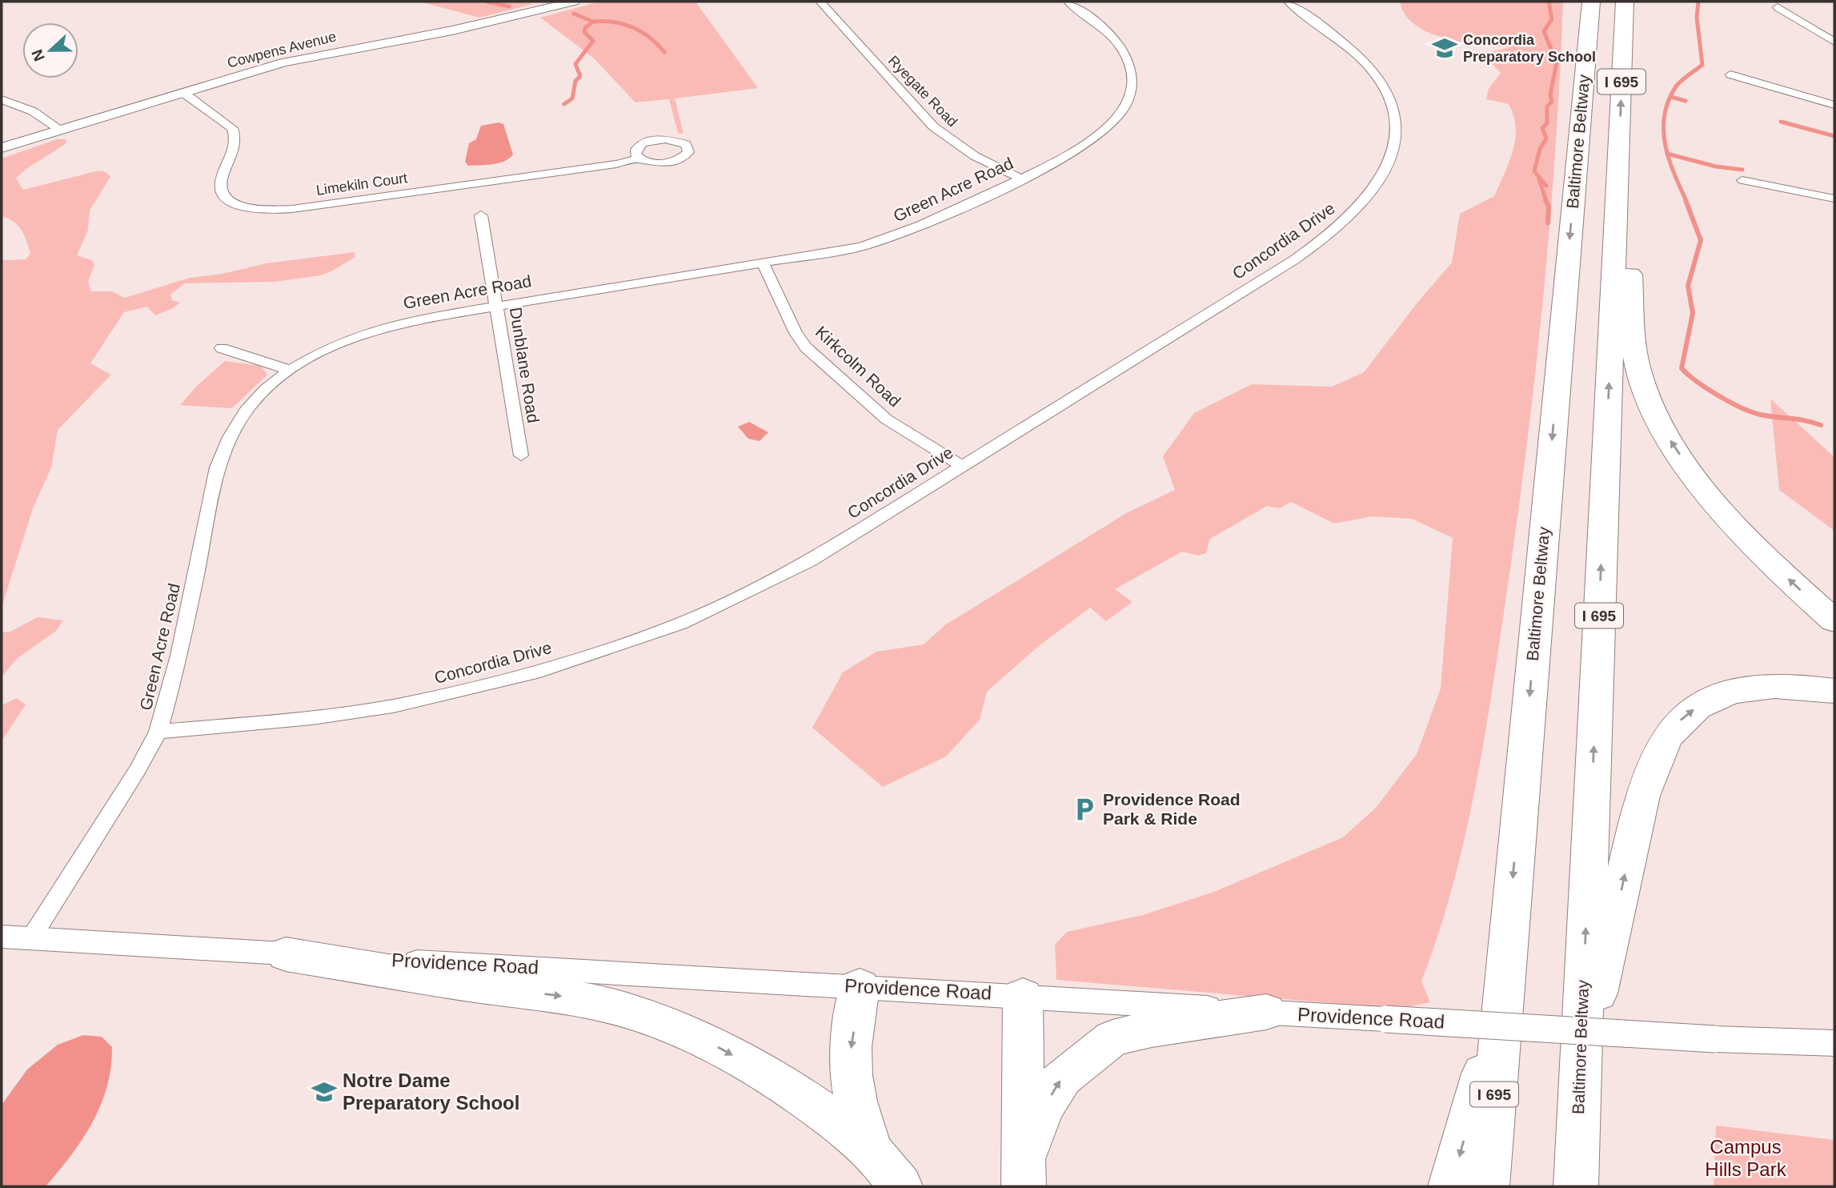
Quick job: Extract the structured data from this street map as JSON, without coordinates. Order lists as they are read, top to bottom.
{
  "streets": {
    "highway": ["I 695", "Baltimore Beltway"],
    "street": [
      "Cowpens Avenue",
      "Ryegate Road",
      "Limekiln Court",
      "Green Acre Road",
      "Concordia Drive",
      "Dunblane Road",
      "Kirkcolm Road",
      "Providence Road"
    ]
  },
  "crossings": [
    ["Cowpens Avenue", "Limekiln Court"],
    ["Ryegate Road", "Green Acre Road"],
    ["Green Acre Road", "Concordia Drive"],
    ["Green Acre Road", "Dunblane Road"],
    ["Green Acre Road", "Kirkcolm Road"],
    ["Green Acre Road", "Providence Road"],
    ["Concordia Drive", "Kirkcolm Road"]
  ],
  "parks": ["Campus Hills Park"],
  "places": {
    "school or university": ["Concordia Preparatory School", "Notre Dame Preparatory School"],
    "parking": ["Providence Road Park & Ride"]
  },
  "north": "left"
}
